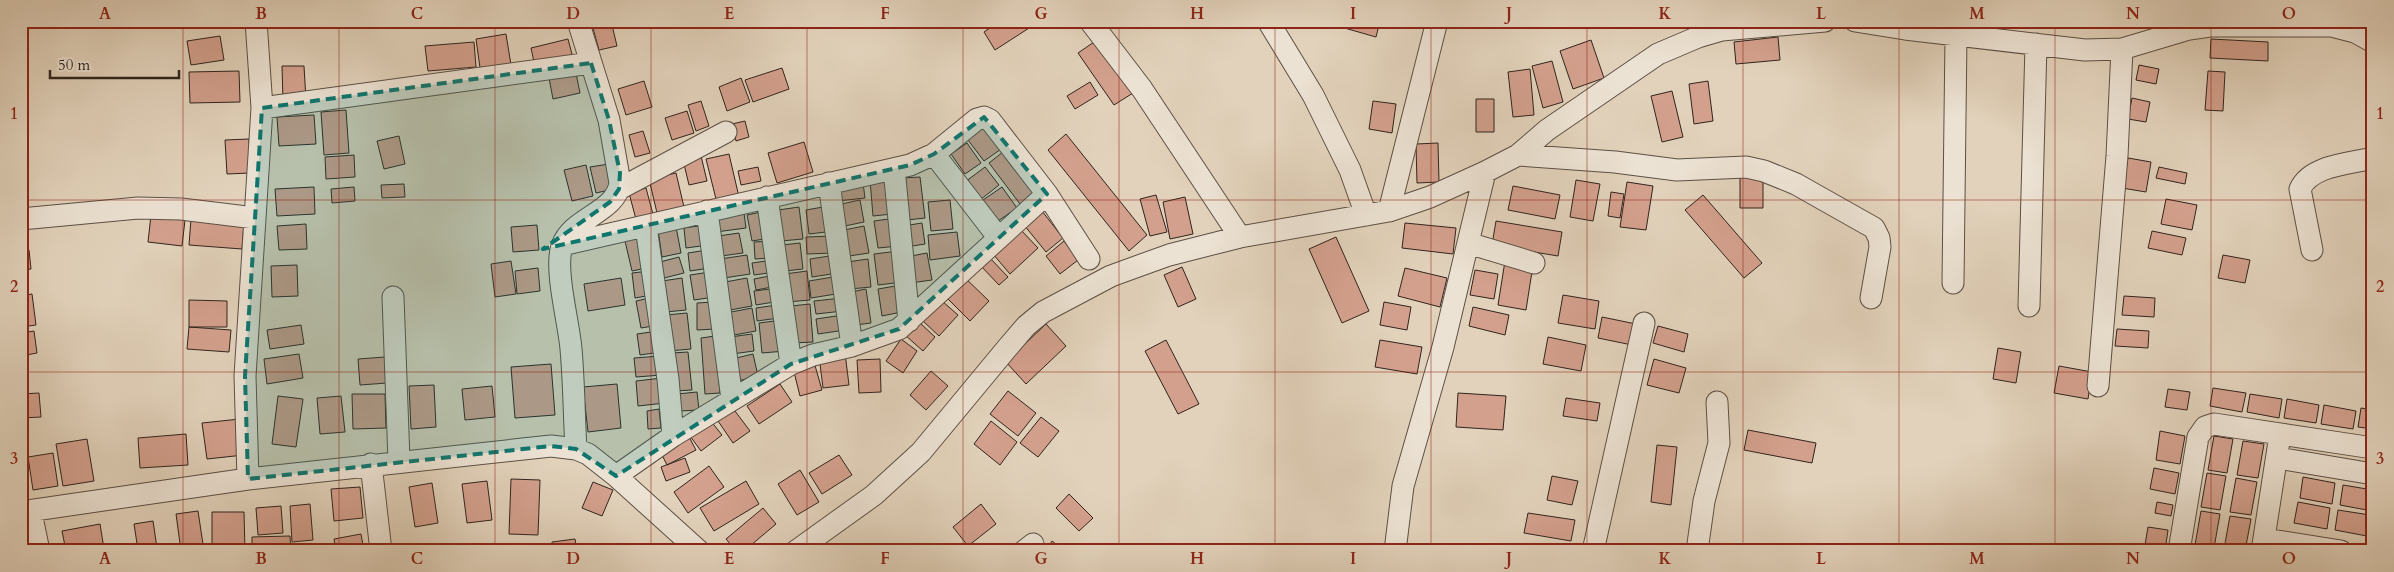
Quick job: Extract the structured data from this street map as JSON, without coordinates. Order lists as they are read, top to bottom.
{
  "scale_bar": "50 m",
  "grid": {
    "columns": [
      "A",
      "B",
      "C",
      "D",
      "E",
      "F",
      "G",
      "H",
      "I",
      "J",
      "K",
      "L",
      "M",
      "N",
      "O"
    ],
    "rows": ["1", "2", "3"]
  }
}
